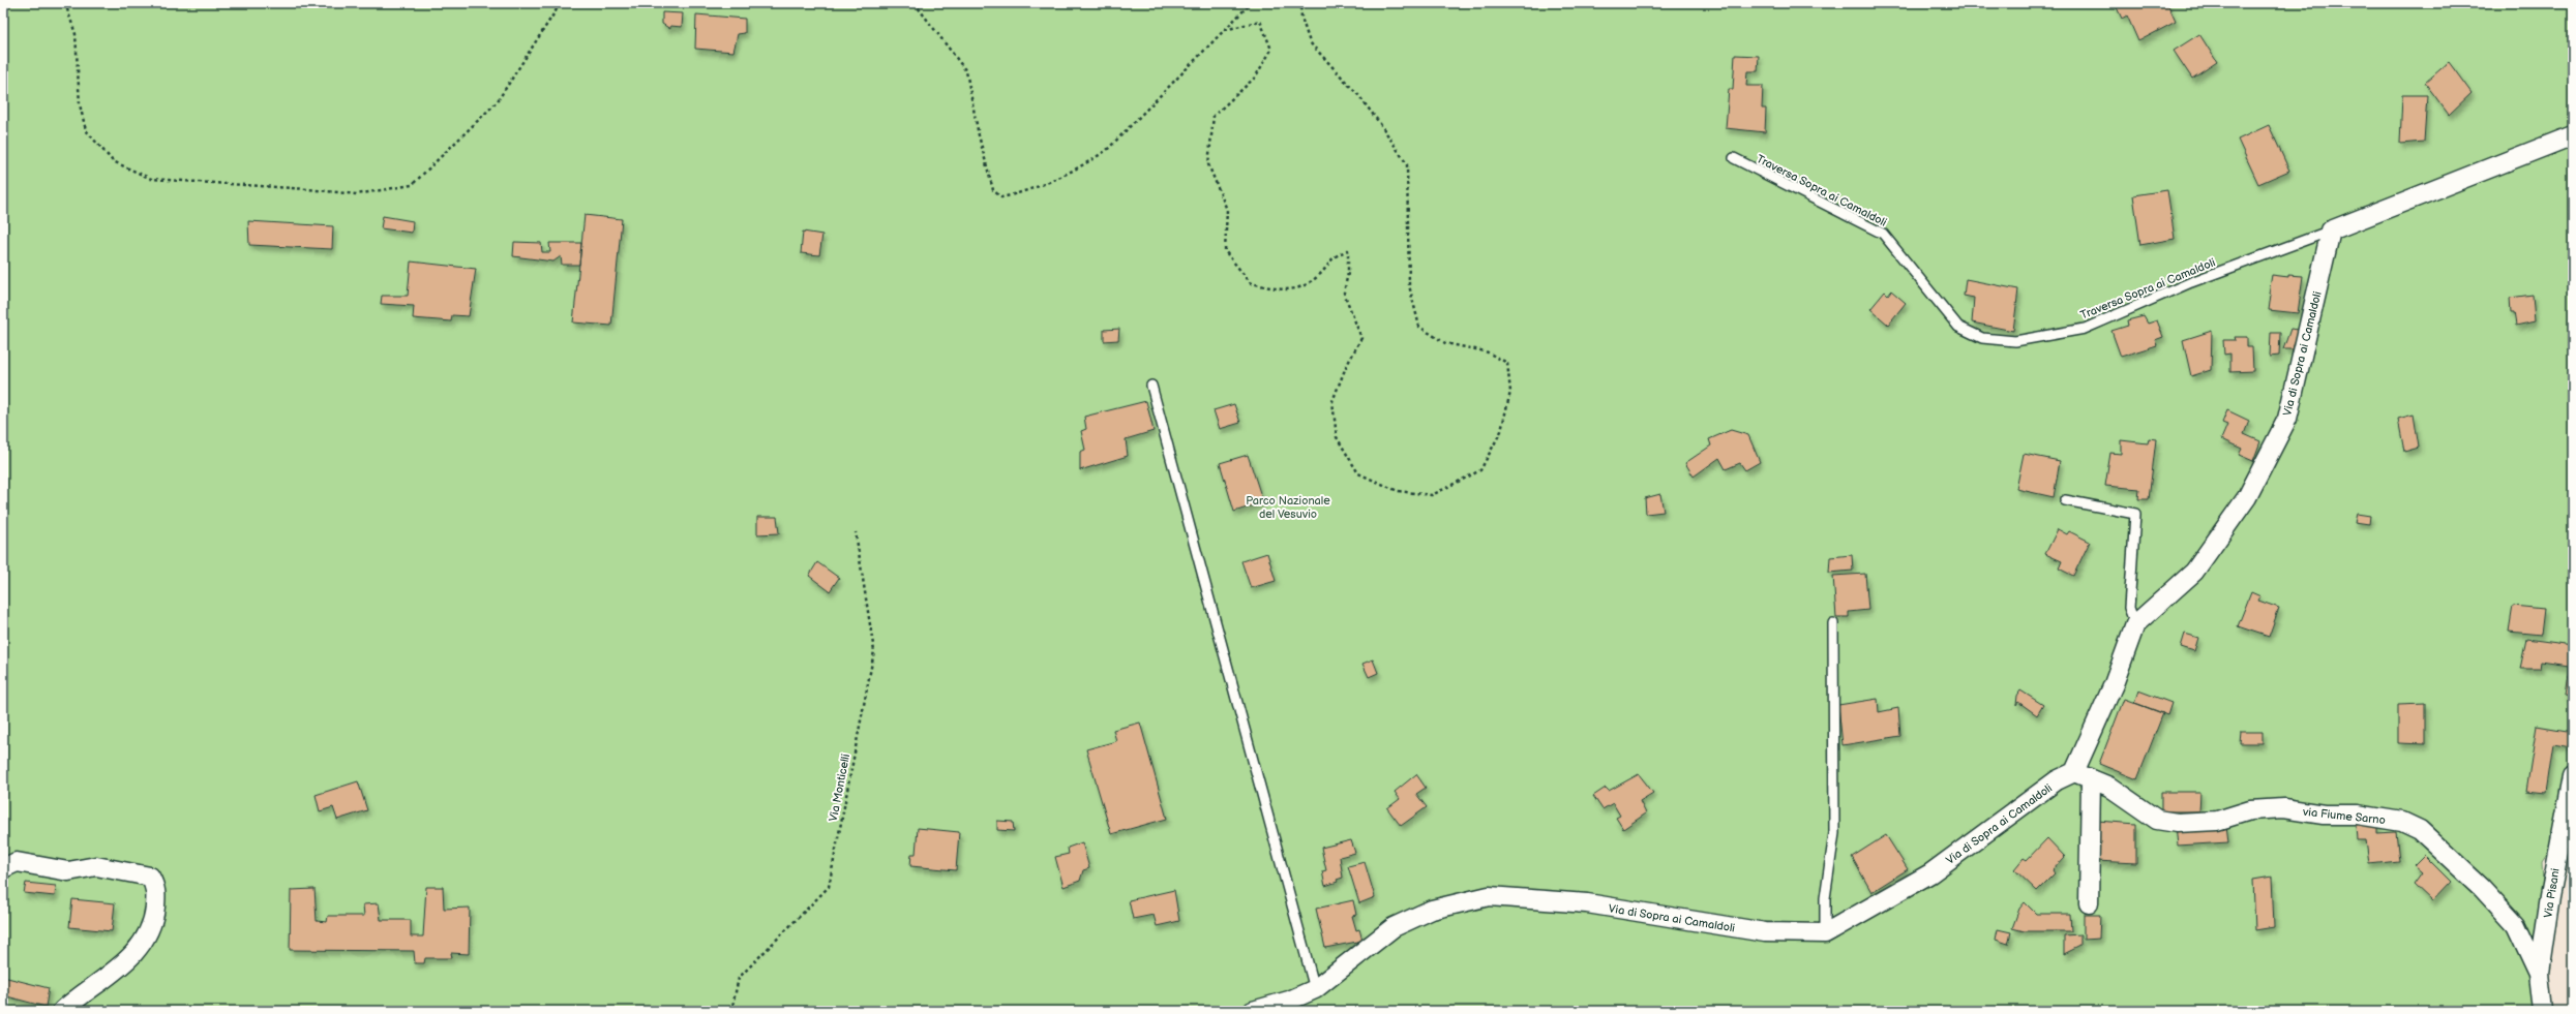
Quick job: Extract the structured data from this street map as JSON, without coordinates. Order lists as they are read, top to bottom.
{
  "streets": {
    "street": ["Via di Sopra ai Camaldoli", "via Fiume Sarno", "Via Pisani"],
    "lane": ["Traversa Sopra ai Camaldoli"],
    "path": ["Via Monticelli"]
  },
  "crossings": [
    ["Traversa Sopra ai Camaldoli", "Via di Sopra ai Camaldoli"],
    ["via Fiume Sarno", "Via Pisani"]
  ],
  "parks": ["Parco Nazionale del Vesuvio"]
}
